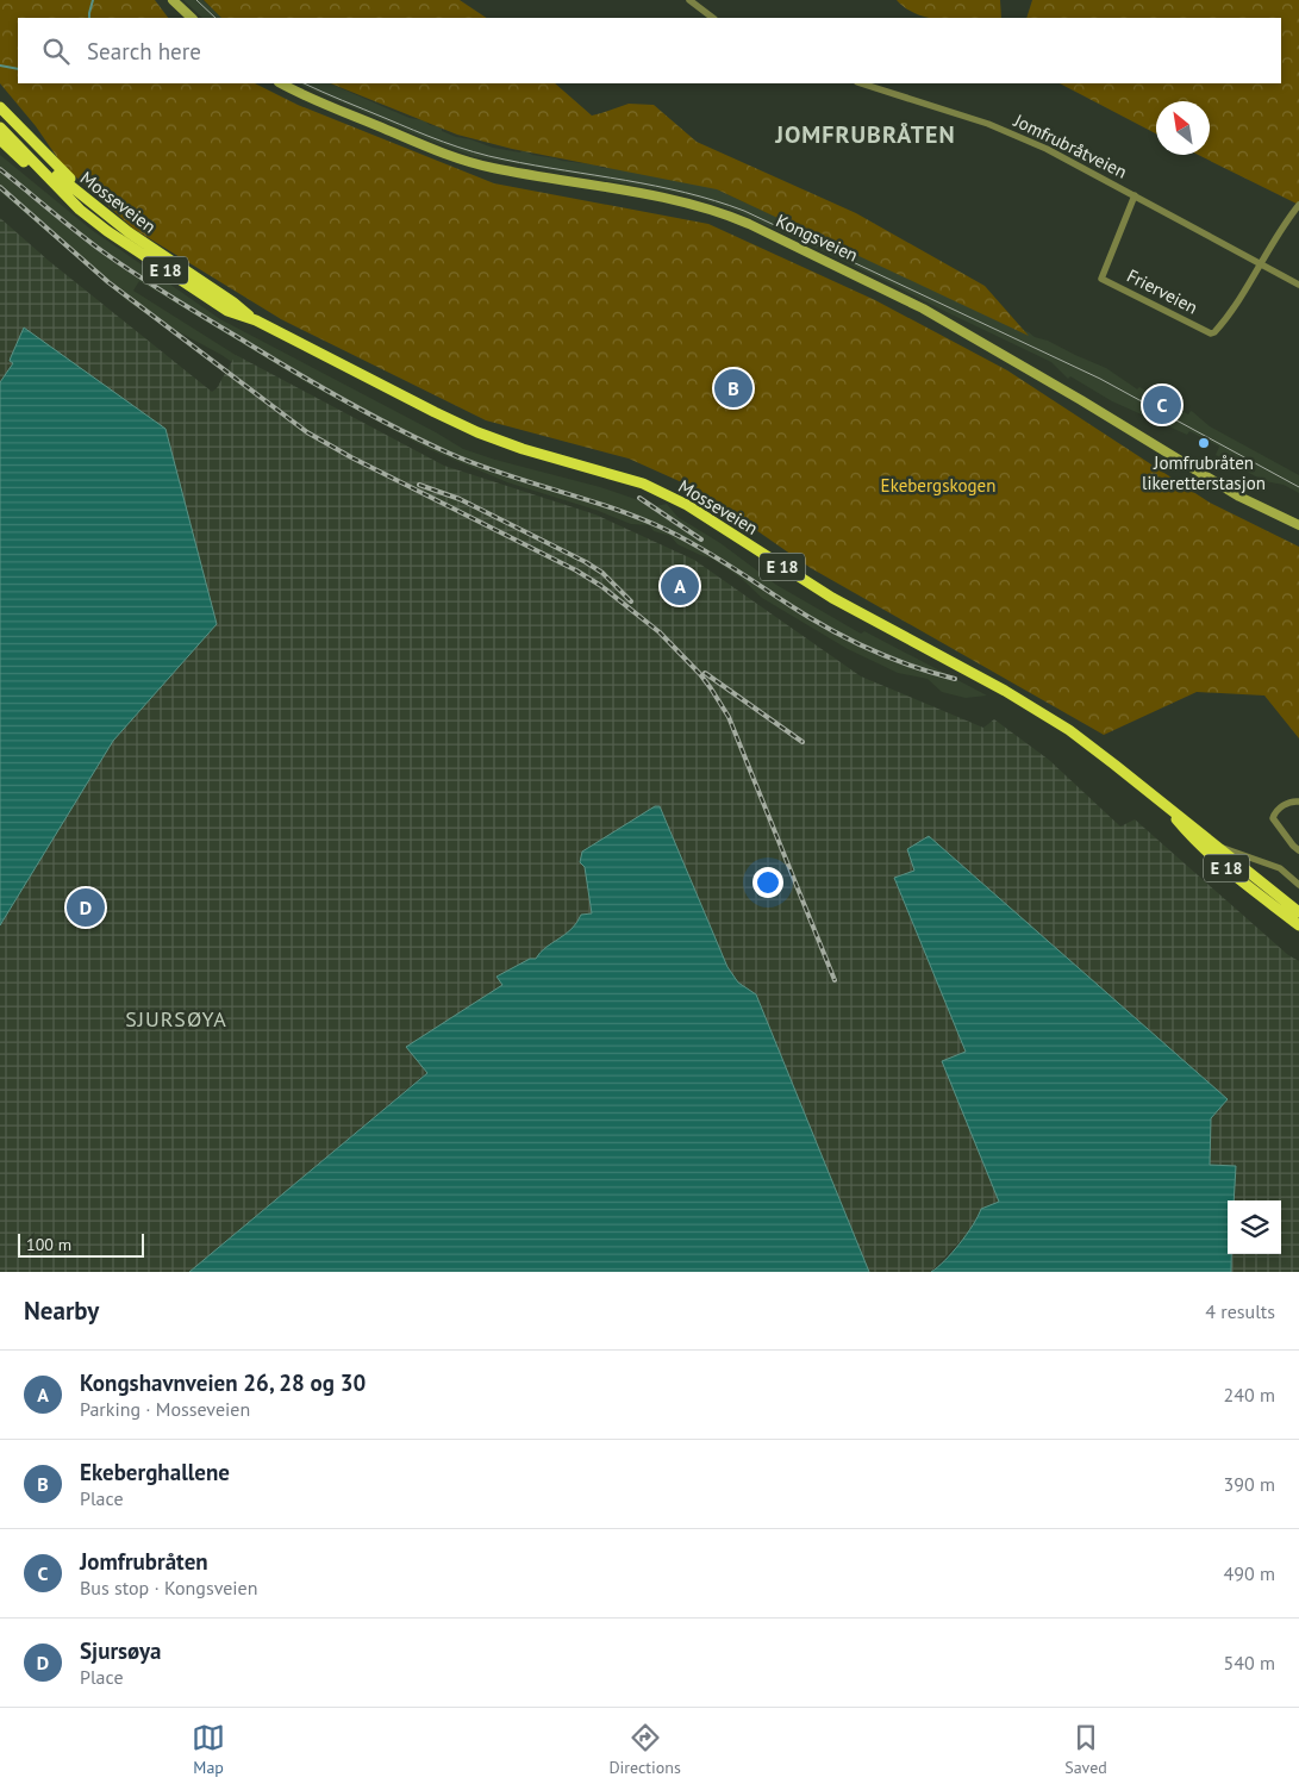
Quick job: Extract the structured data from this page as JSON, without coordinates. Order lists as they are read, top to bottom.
{
  "streets": {
    "highway": ["Mosseveien", "E 18"],
    "main road": ["Kongsveien"],
    "street": ["Jomfrubråtveien", "Frierveien"]
  },
  "crossings": [
    ["Jomfrubråtveien", "Frierveien"],
    ["Mosseveien", "E 18"]
  ],
  "districts": ["JOMFRUBRÅTEN", "SJURSØYA"],
  "parks": ["Ekebergskogen"],
  "places": ["Jomfrubråten likeretterstasjon"],
  "scale_bar": "100 m",
  "north": "top left",
  "page": {
    "search": "Search here",
    "pins": [
      "B",
      "C",
      "A",
      "D"
    ],
    "scale": "100 m",
    "heading": ["Nearby", "4 results"],
    "list": [
      {
        "mark": "A",
        "name": "Kongshavnveien 26, 28 og 30",
        "note": "Parking · Mosseveien",
        "value": "240 m"
      },
      {
        "mark": "B",
        "name": "Ekeberghallene",
        "note": "Place",
        "value": "390 m"
      },
      {
        "mark": "C",
        "name": "Jomfrubråten",
        "note": "Bus stop · Kongsveien",
        "value": "490 m"
      },
      {
        "mark": "D",
        "name": "Sjursøya",
        "note": "Place",
        "value": "540 m"
      }
    ],
    "nav": ["Map", "Directions", "Saved"]
  }
}
